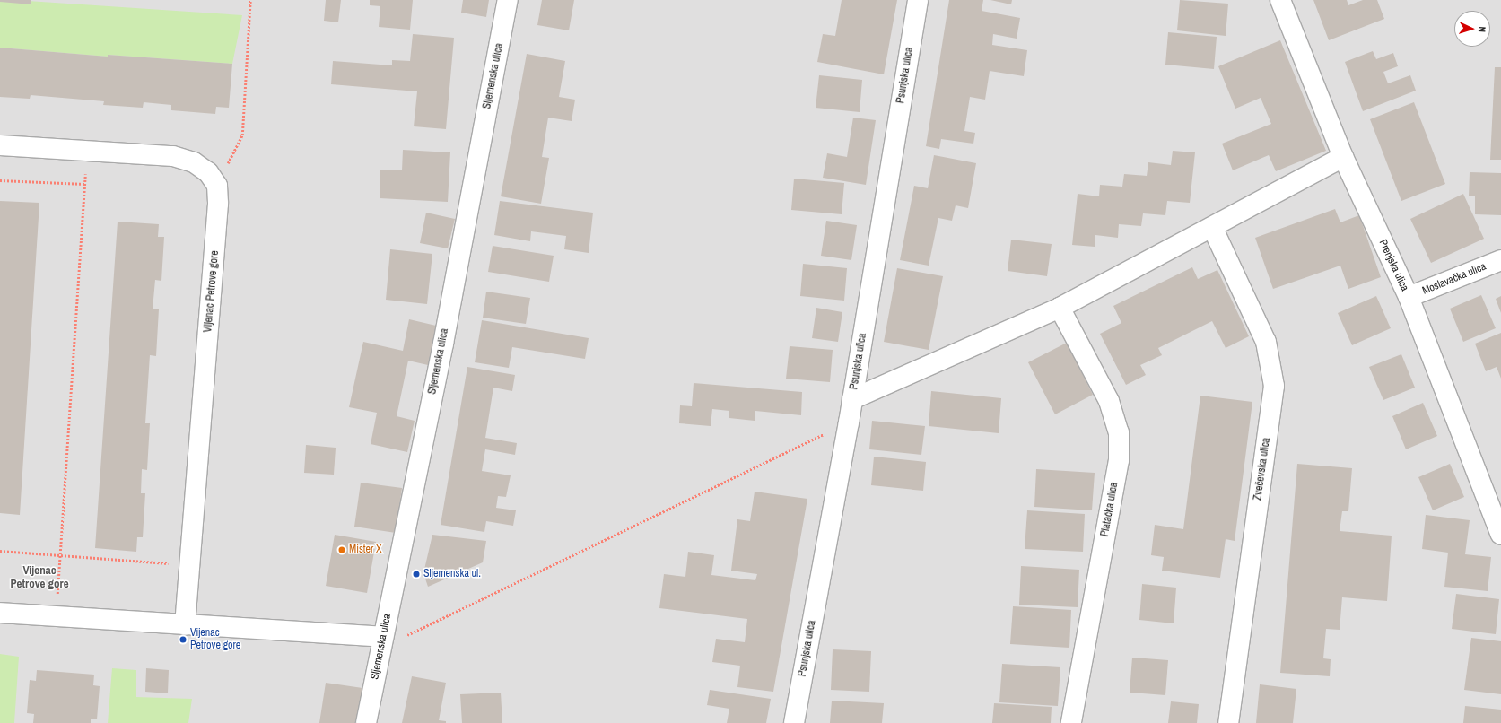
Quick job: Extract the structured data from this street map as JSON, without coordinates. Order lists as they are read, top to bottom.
{
  "streets": {
    "street": [
      "Psunjska ulica",
      "Sljemenska ulica",
      "Prenjska ulica",
      "Moslavačka ulica",
      "Vijenac Petrove gore",
      "Zvečevska ulica",
      "Platačka ulica"
    ]
  },
  "crossings": [
    ["Prenjska ulica", "Moslavačka ulica"]
  ],
  "districts": ["Vijenac Petrove gore"],
  "places": ["Mister X", "Sljemenska ul.", "Vijenac Petrove gore"],
  "north": "right"
}
